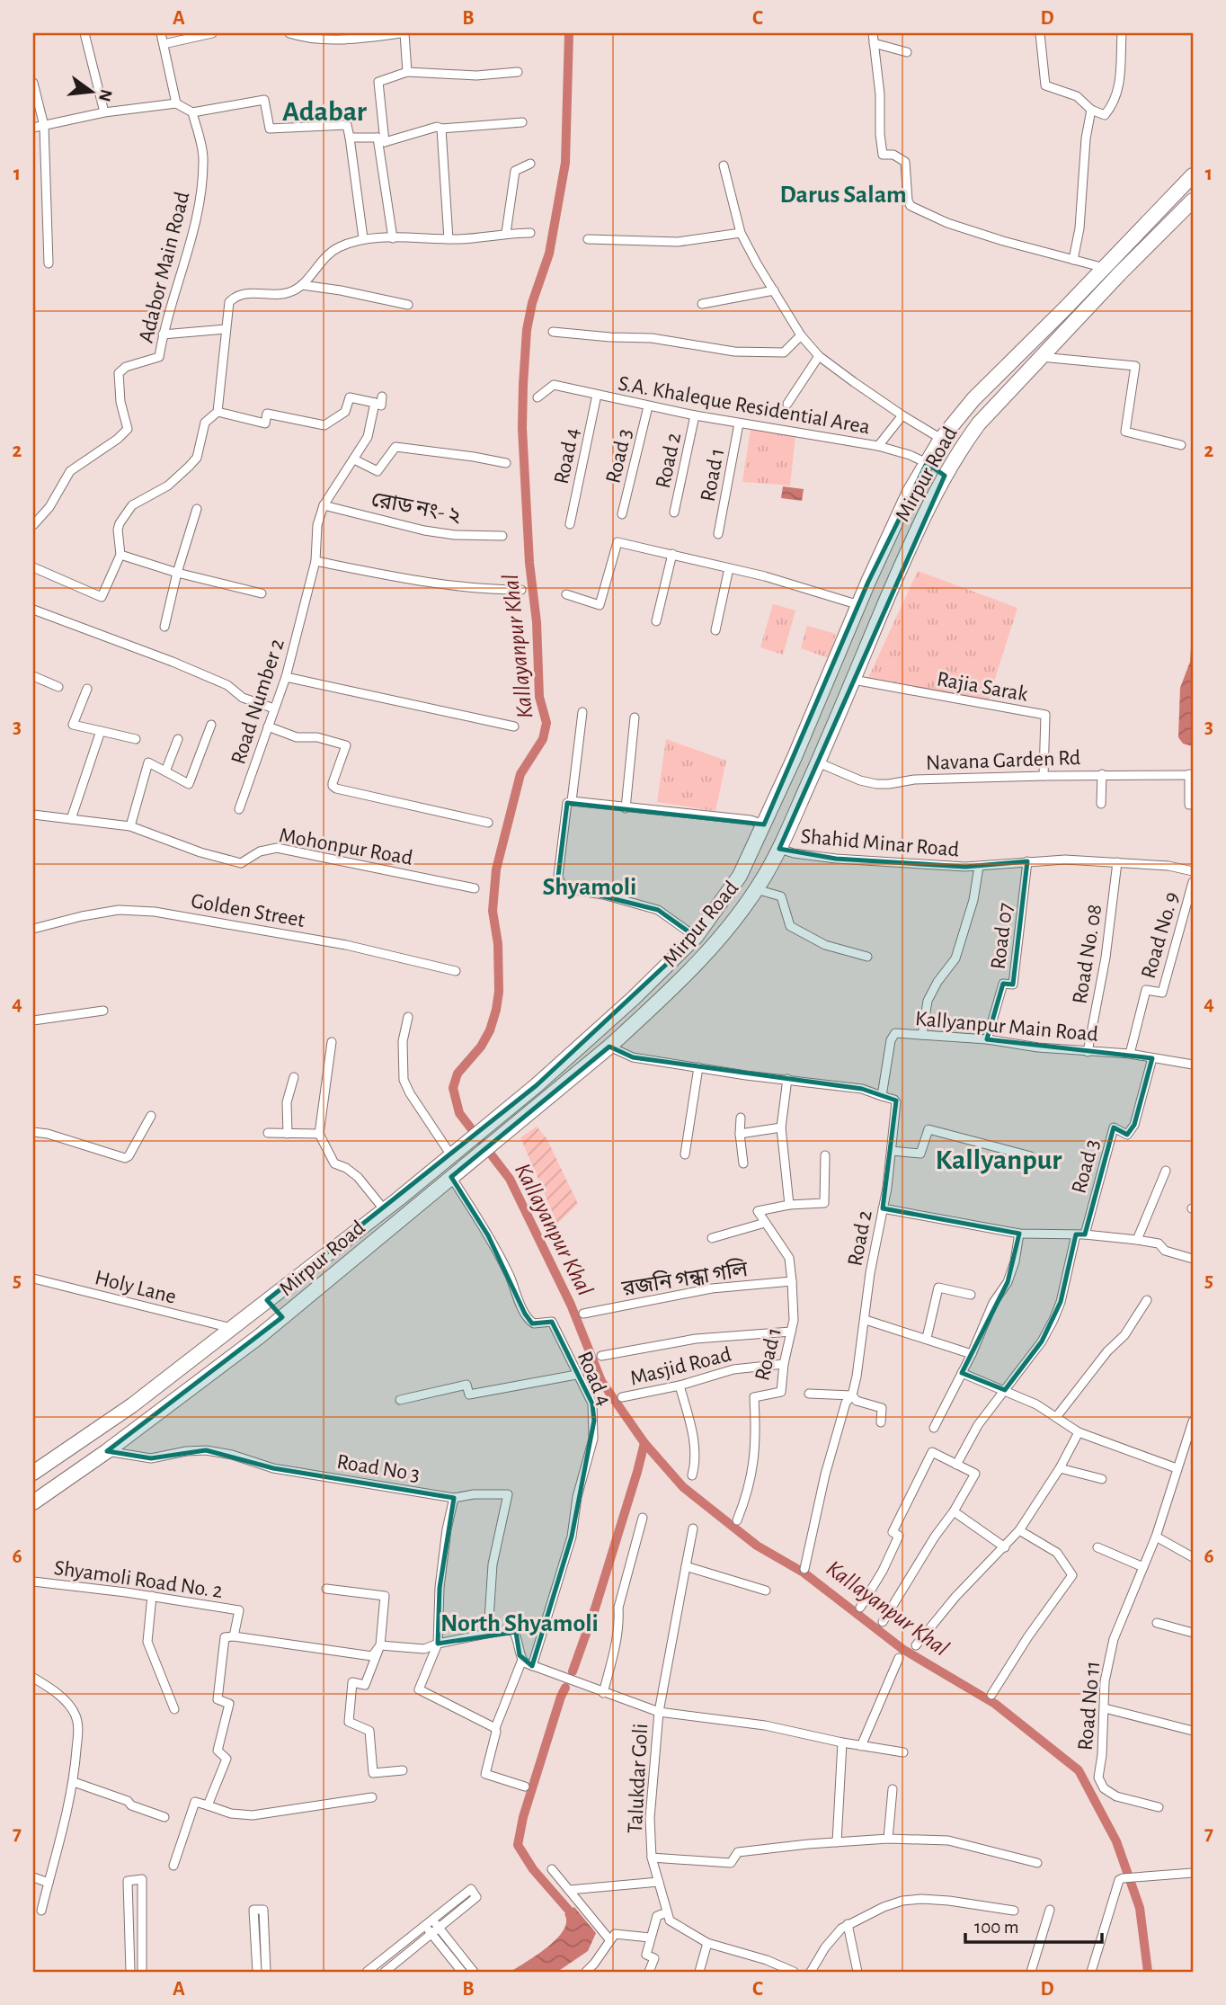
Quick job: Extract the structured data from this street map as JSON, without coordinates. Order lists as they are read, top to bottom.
{
  "streets": {
    "highway": ["Mirpur Road"],
    "street": [
      "Adabor Main Road",
      "S.A. Khaleque Residential Area",
      "Road 4",
      "Road 3",
      "Road 2",
      "Road 1",
      "রোড নং- ২",
      "Rajia Sarak",
      "Road Number 2",
      "Navana Garden Rd",
      "Shahid Minar Road",
      "Mohonpur Road",
      "Golden Street",
      "Road No. 9",
      "Road 07",
      "Road No. 08",
      "Kallyanpur Main Road",
      "রজনি গন্ধা গলি",
      "Holy Lane",
      "Masjid Road",
      "Road No 3",
      "Shyamoli Road No. 2",
      "Road No 11",
      "Talukdar Goli"
    ]
  },
  "crossings": [
    ["S.A. Khaleque Residential Area", "Road 4"],
    ["S.A. Khaleque Residential Area", "Road 3"],
    ["S.A. Khaleque Residential Area", "Road 2"],
    ["S.A. Khaleque Residential Area", "Mirpur Road"],
    ["S.A. Khaleque Residential Area", "Road 1"],
    ["Road 4", "Mirpur Road"],
    ["Road 4", "Talukdar Goli"],
    ["Road 3", "Kallyanpur Main Road"],
    ["Road 2", "Kallyanpur Main Road"],
    ["Mirpur Road", "Rajia Sarak"],
    ["Mirpur Road", "Navana Garden Rd"],
    ["Mirpur Road", "Shahid Minar Road"],
    ["Mirpur Road", "Holy Lane"],
    ["Mirpur Road", "Road No 3"],
    ["Road 1", "রজনি গন্ধা গলি"],
    ["Road 1", "Masjid Road"],
    ["রোড নং- ২", "Road Number 2"],
    ["Rajia Sarak", "Navana Garden Rd"],
    ["Shahid Minar Road", "Road 07"],
    ["Shahid Minar Road", "Road No. 08"],
    ["Shahid Minar Road", "Kallyanpur Main Road"],
    ["Road No. 9", "Kallyanpur Main Road"],
    ["Road 07", "Kallyanpur Main Road"],
    ["Road No. 08", "Kallyanpur Main Road"]
  ],
  "districts": [
    "Adabar",
    "Darus Salam",
    "Shyamoli",
    "Kallyanpur",
    "North Shyamoli"
  ],
  "water": ["Kallayanpur Khal"],
  "scale_bar": "100 m",
  "north": "right",
  "grid": {
    "columns": [
      "A",
      "B",
      "C",
      "D"
    ],
    "rows": [
      "1",
      "2",
      "3",
      "4",
      "5",
      "6",
      "7"
    ]
  }
}
